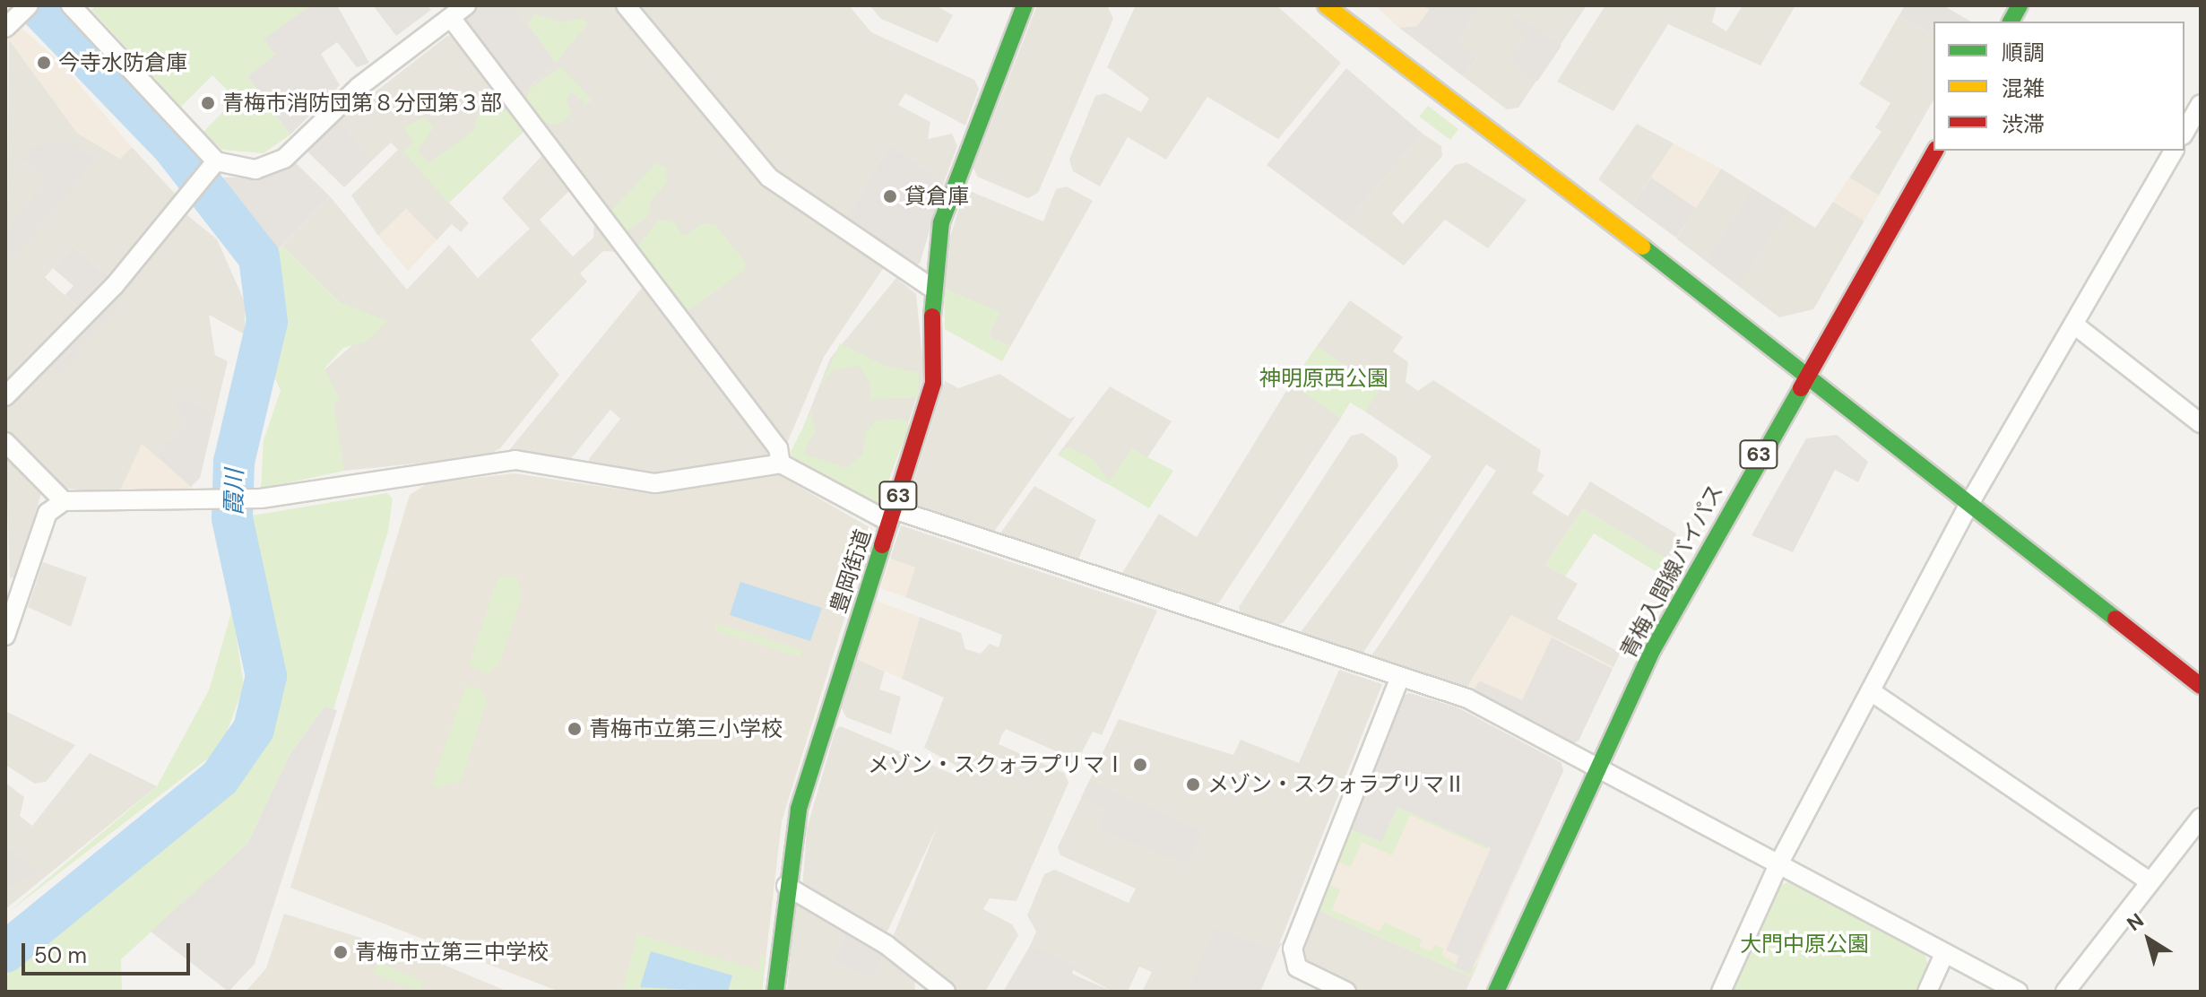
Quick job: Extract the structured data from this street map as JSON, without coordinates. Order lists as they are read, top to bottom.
{
  "streets": {
    "main road": ["63", "豊岡街道", "青梅入間線バイパス"]
  },
  "water": ["霞川"],
  "parks": ["神明原西公園", "大門中原公園"],
  "places": [
    "今寺水防倉庫",
    "青梅市消防団第８分団第３部",
    "貸倉庫",
    "青梅市立第三小学校",
    "メゾン・スクォラプリマⅠ",
    "メゾン・スクォラプリマⅡ",
    "青梅市立第三中学校"
  ],
  "legend": ["順調", "混雑", "渋滞"],
  "scale_bar": "50 m",
  "north": "top left"
}
